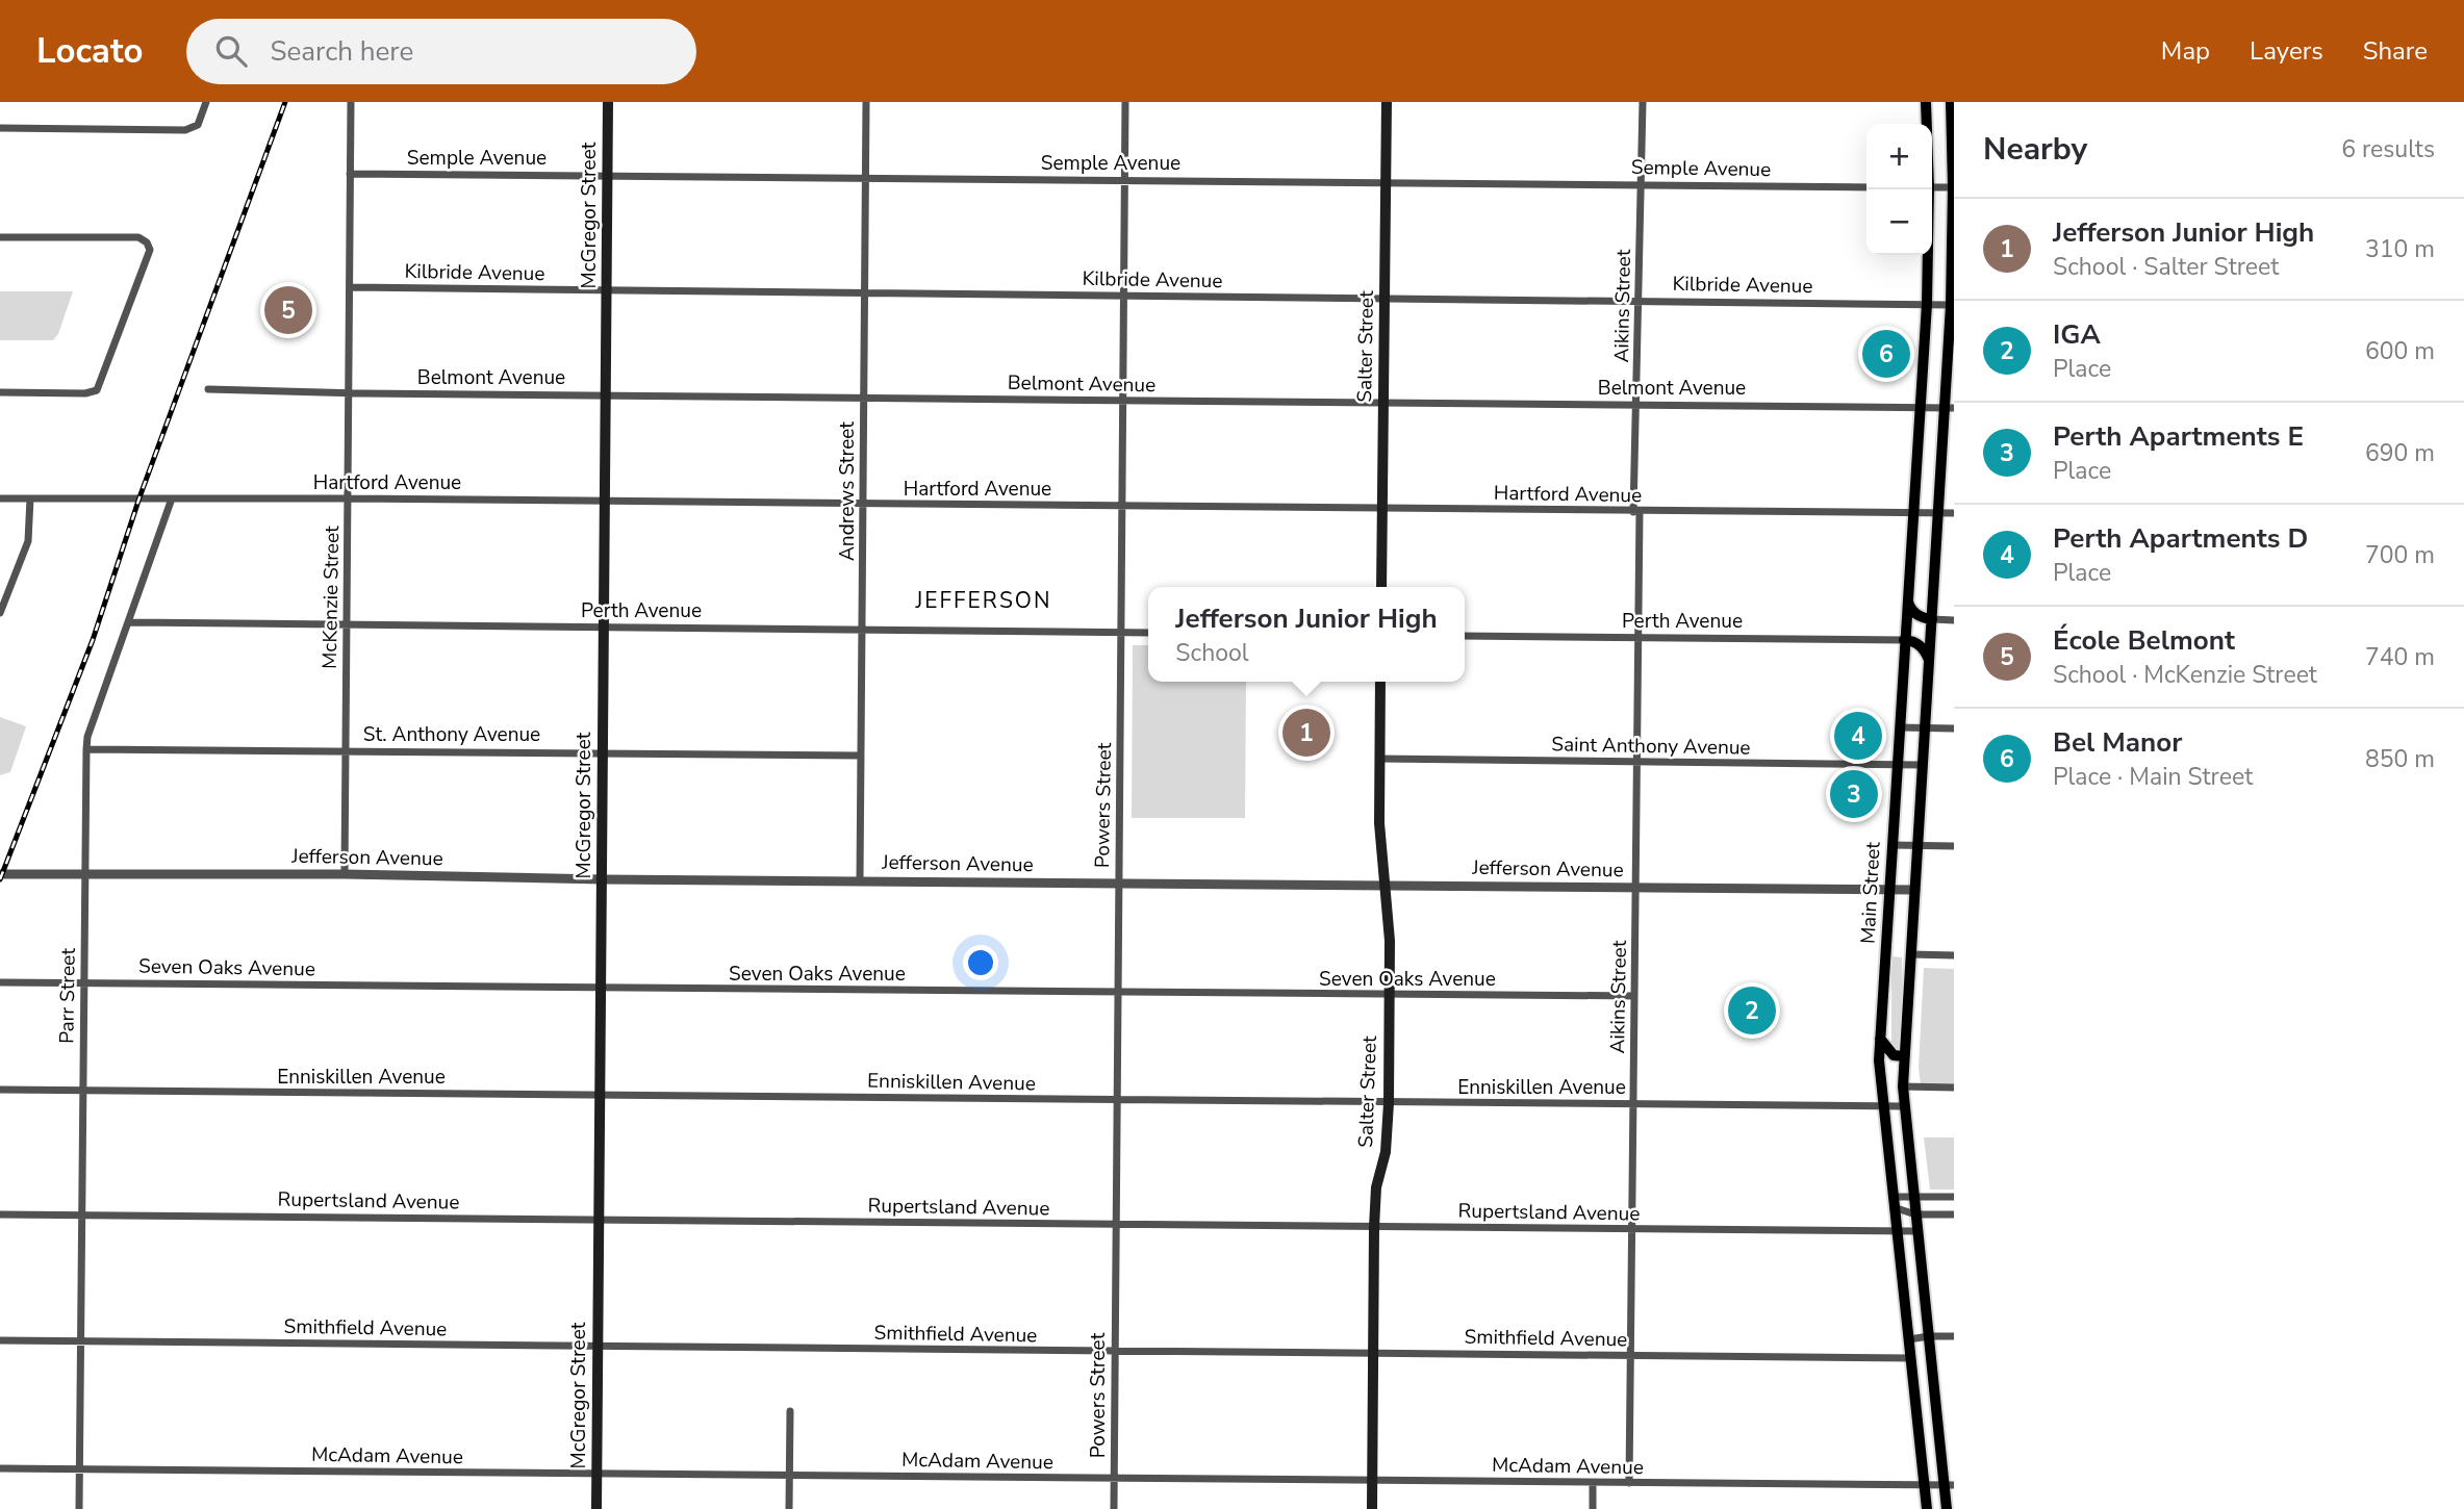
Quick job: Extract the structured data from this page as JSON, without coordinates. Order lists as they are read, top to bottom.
{
  "streets": {
    "main road": ["McGregor Street", "Salter Street", "Main Street"],
    "street": [
      "Semple Avenue",
      "Kilbride Avenue",
      "Aikins Street",
      "Belmont Avenue",
      "Hartford Avenue",
      "Andrews Street",
      "McKenzie Street",
      "Perth Avenue",
      "St. Anthony Avenue",
      "Saint Anthony Avenue",
      "Powers Street",
      "Jefferson Avenue",
      "Seven Oaks Avenue",
      "Parr Street",
      "Enniskillen Avenue",
      "Rupertsland Avenue",
      "Smithfield Avenue",
      "McAdam Avenue"
    ]
  },
  "crossings": [
    ["Semple Avenue", "McGregor Street"],
    ["Semple Avenue", "Aikins Street"],
    ["Semple Avenue", "Salter Street"],
    ["Semple Avenue", "Andrews Street"],
    ["Semple Avenue", "McKenzie Street"],
    ["Semple Avenue", "Powers Street"],
    ["McGregor Street", "Kilbride Avenue"],
    ["McGregor Street", "Belmont Avenue"],
    ["McGregor Street", "Hartford Avenue"],
    ["McGregor Street", "Perth Avenue"],
    ["McGregor Street", "St. Anthony Avenue"],
    ["McGregor Street", "Jefferson Avenue"],
    ["McGregor Street", "Seven Oaks Avenue"],
    ["McGregor Street", "Enniskillen Avenue"],
    ["McGregor Street", "Rupertsland Avenue"],
    ["McGregor Street", "Smithfield Avenue"],
    ["McGregor Street", "McAdam Avenue"],
    ["Kilbride Avenue", "Aikins Street"],
    ["Kilbride Avenue", "Salter Street"],
    ["Kilbride Avenue", "Andrews Street"],
    ["Kilbride Avenue", "McKenzie Street"],
    ["Kilbride Avenue", "Powers Street"],
    ["Kilbride Avenue", "Main Street"],
    ["Aikins Street", "Belmont Avenue"],
    ["Aikins Street", "Hartford Avenue"],
    ["Aikins Street", "Perth Avenue"],
    ["Aikins Street", "Saint Anthony Avenue"],
    ["Aikins Street", "Jefferson Avenue"],
    ["Aikins Street", "Seven Oaks Avenue"],
    ["Aikins Street", "Enniskillen Avenue"],
    ["Aikins Street", "Rupertsland Avenue"],
    ["Aikins Street", "Smithfield Avenue"],
    ["Aikins Street", "McAdam Avenue"],
    ["Salter Street", "Belmont Avenue"],
    ["Salter Street", "Hartford Avenue"],
    ["Salter Street", "Saint Anthony Avenue"],
    ["Salter Street", "Jefferson Avenue"],
    ["Salter Street", "Seven Oaks Avenue"],
    ["Salter Street", "Enniskillen Avenue"],
    ["Salter Street", "Rupertsland Avenue"],
    ["Salter Street", "Smithfield Avenue"],
    ["Salter Street", "McAdam Avenue"],
    ["Belmont Avenue", "Andrews Street"],
    ["Belmont Avenue", "McKenzie Street"],
    ["Belmont Avenue", "Powers Street"],
    ["Belmont Avenue", "Main Street"],
    ["Hartford Avenue", "Andrews Street"],
    ["Hartford Avenue", "McKenzie Street"],
    ["Hartford Avenue", "Powers Street"],
    ["Hartford Avenue", "Main Street"],
    ["Hartford Avenue", "Parr Street"],
    ["Andrews Street", "Perth Avenue"],
    ["Andrews Street", "St. Anthony Avenue"],
    ["Andrews Street", "Jefferson Avenue"],
    ["McKenzie Street", "Perth Avenue"],
    ["McKenzie Street", "St. Anthony Avenue"],
    ["McKenzie Street", "Jefferson Avenue"],
    ["Perth Avenue", "Powers Street"],
    ["Perth Avenue", "Main Street"],
    ["Perth Avenue", "Parr Street"],
    ["St. Anthony Avenue", "Parr Street"],
    ["Saint Anthony Avenue", "Main Street"],
    ["Powers Street", "Jefferson Avenue"],
    ["Powers Street", "Seven Oaks Avenue"],
    ["Powers Street", "Enniskillen Avenue"],
    ["Powers Street", "Rupertsland Avenue"],
    ["Powers Street", "Smithfield Avenue"],
    ["Powers Street", "McAdam Avenue"],
    ["Jefferson Avenue", "Main Street"],
    ["Jefferson Avenue", "Parr Street"],
    ["Main Street", "Enniskillen Avenue"],
    ["Main Street", "Rupertsland Avenue"],
    ["Main Street", "Smithfield Avenue"],
    ["Main Street", "McAdam Avenue"],
    ["Seven Oaks Avenue", "Parr Street"],
    ["Parr Street", "Enniskillen Avenue"],
    ["Parr Street", "Rupertsland Avenue"],
    ["Parr Street", "Smithfield Avenue"],
    ["Parr Street", "McAdam Avenue"]
  ],
  "districts": ["JEFFERSON"],
  "page": {
    "header": "Locato",
    "search": "Search here",
    "nav": ["Map", "Layers", "Share"],
    "heading": ["Nearby", "6 results"],
    "map_buttons": ["+", "−"],
    "list": [
      {
        "mark": "1",
        "name": "Jefferson Junior High",
        "note": "School · Salter Street",
        "value": "310 m"
      },
      {
        "mark": "2",
        "name": "IGA",
        "note": "Place",
        "value": "600 m"
      },
      {
        "mark": "3",
        "name": "Perth Apartments E",
        "note": "Place",
        "value": "690 m"
      },
      {
        "mark": "4",
        "name": "Perth Apartments D",
        "note": "Place",
        "value": "700 m"
      },
      {
        "mark": "5",
        "name": "École Belmont",
        "note": "School · McKenzie Street",
        "value": "740 m"
      },
      {
        "mark": "6",
        "name": "Bel Manor",
        "note": "Place · Main Street",
        "value": "850 m"
      }
    ],
    "pins": [
      "5",
      "6",
      "1",
      "4",
      "3",
      "2"
    ],
    "popup": ["Jefferson Junior High", "School"]
  }
}
